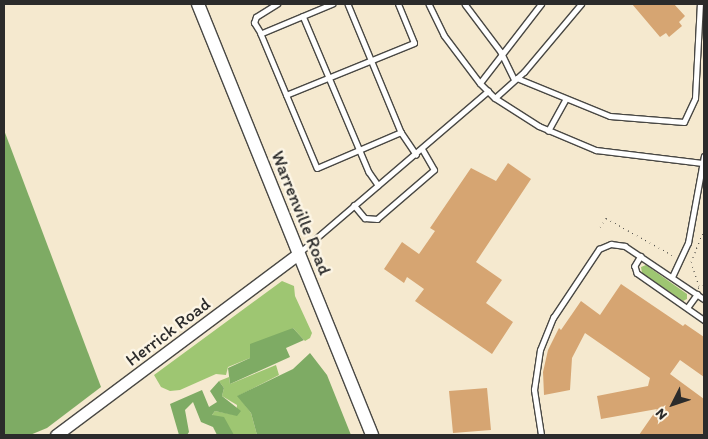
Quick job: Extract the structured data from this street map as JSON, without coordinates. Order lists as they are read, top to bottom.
{
  "streets": {
    "main road": ["Warrenville Road"],
    "street": ["Herrick Road"]
  },
  "crossings": [
    ["Warrenville Road", "Herrick Road"]
  ],
  "north": "bottom left"
}
